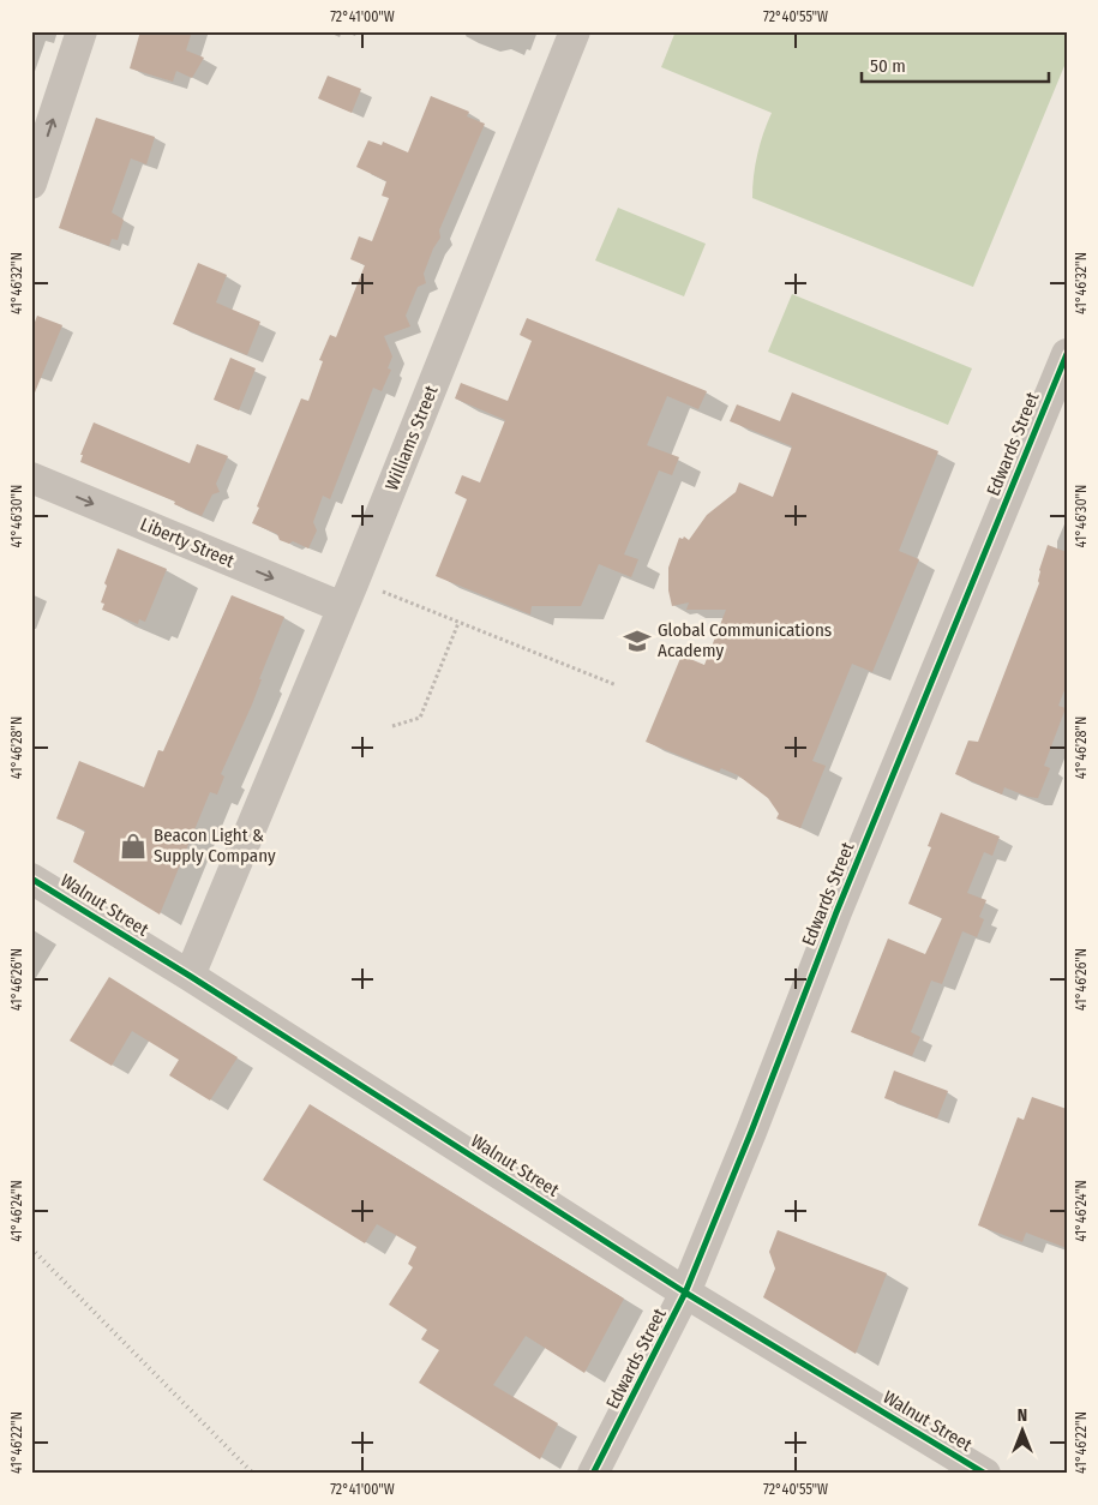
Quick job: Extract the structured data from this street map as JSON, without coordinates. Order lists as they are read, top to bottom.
{
  "streets": {
    "street": [
      "Williams Street",
      "Edwards Street",
      "Liberty Street",
      "Walnut Street"
    ]
  },
  "crossings": [
    ["Williams Street", "Liberty Street"],
    ["Williams Street", "Walnut Street"],
    ["Edwards Street", "Walnut Street"]
  ],
  "one_way": ["Liberty Street"],
  "places": {
    "school or university": ["Global Communications Academy"],
    "shop": ["Beacon Light & Supply Company"]
  },
  "scale_bar": "50 m",
  "north": "top",
  "coordinates": [
    "72°41'00\"W",
    "72°40'55\"W",
    "41°46'32\"N",
    "41°46'30\"N",
    "41°46'28\"N",
    "41°46'26\"N",
    "41°46'24\"N",
    "41°46'22\"N"
  ]
}
